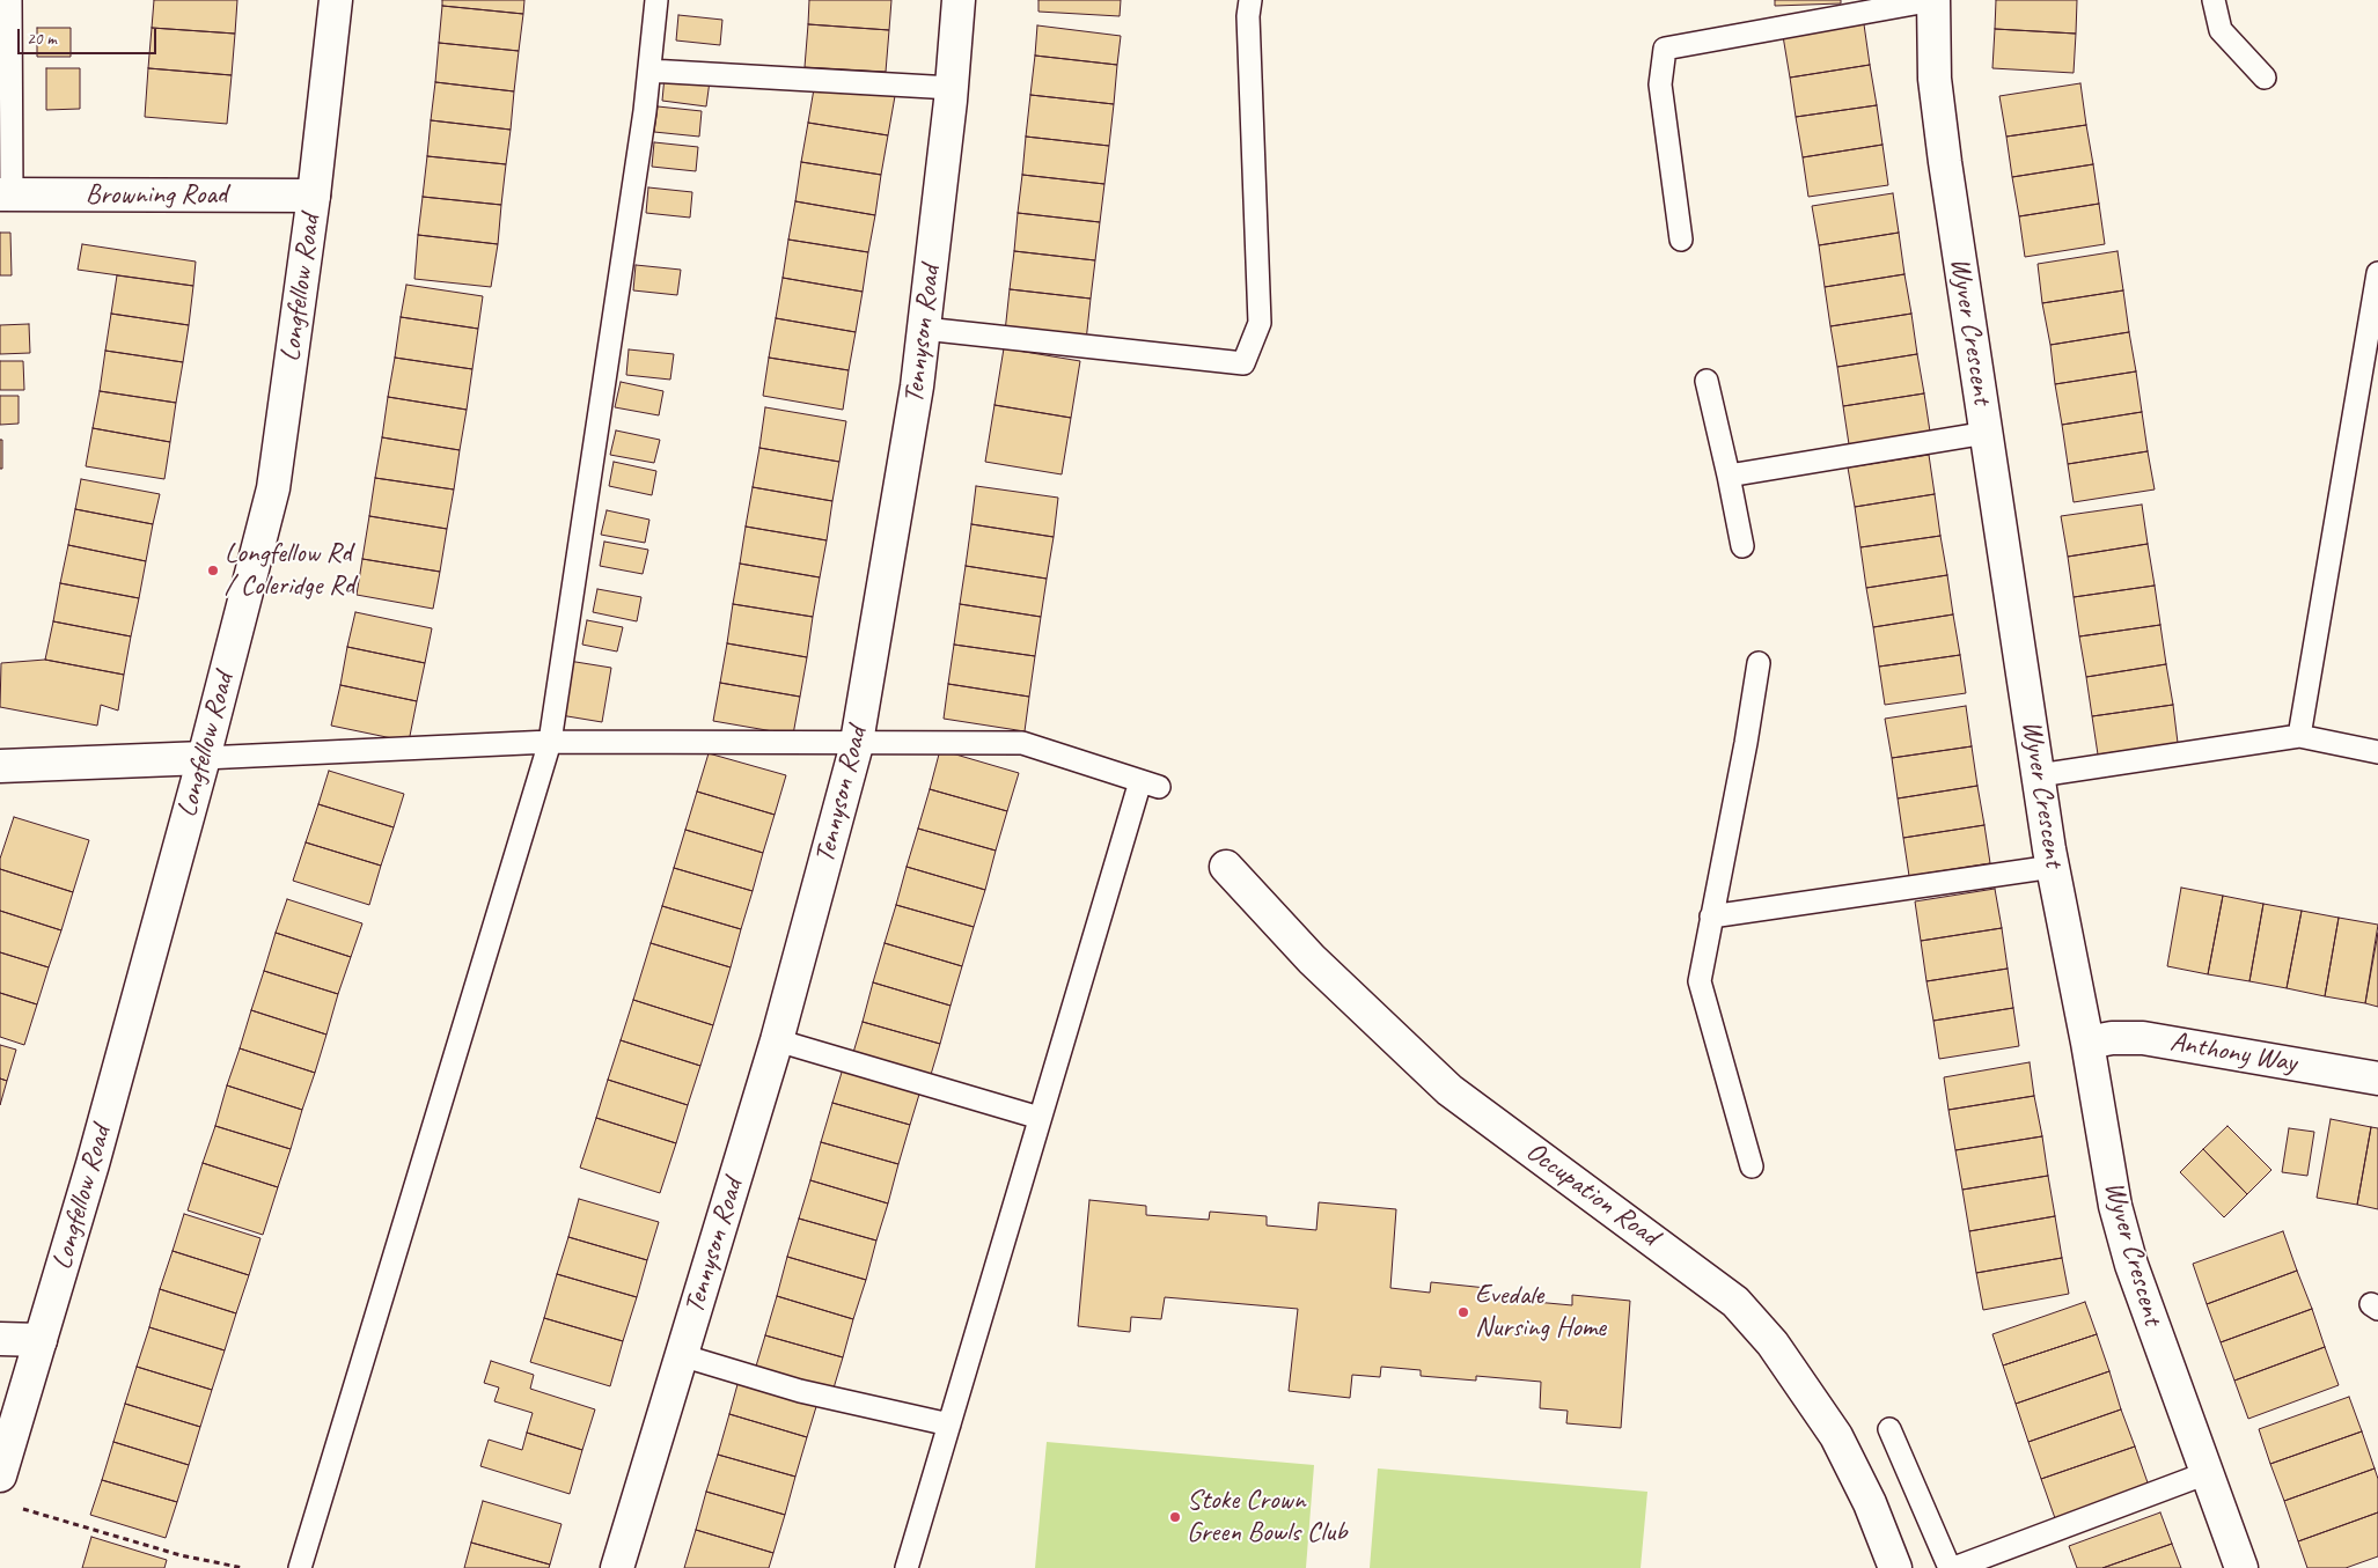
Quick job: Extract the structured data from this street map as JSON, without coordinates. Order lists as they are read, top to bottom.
{
  "streets": {
    "street": [
      "Browning Road",
      "Longfellow Road",
      "Wyver Crescent",
      "Tennyson Road",
      "Anthony Way",
      "Occupation Road"
    ]
  },
  "crossings": [
    ["Browning Road", "Longfellow Road"],
    ["Wyver Crescent", "Anthony Way"]
  ],
  "places": ["Longfellow Rd / Coleridge Rd", "Evedale Nursing Home", "Stoke Crown Green Bowls Club"],
  "scale_bar": "20 m"
}
